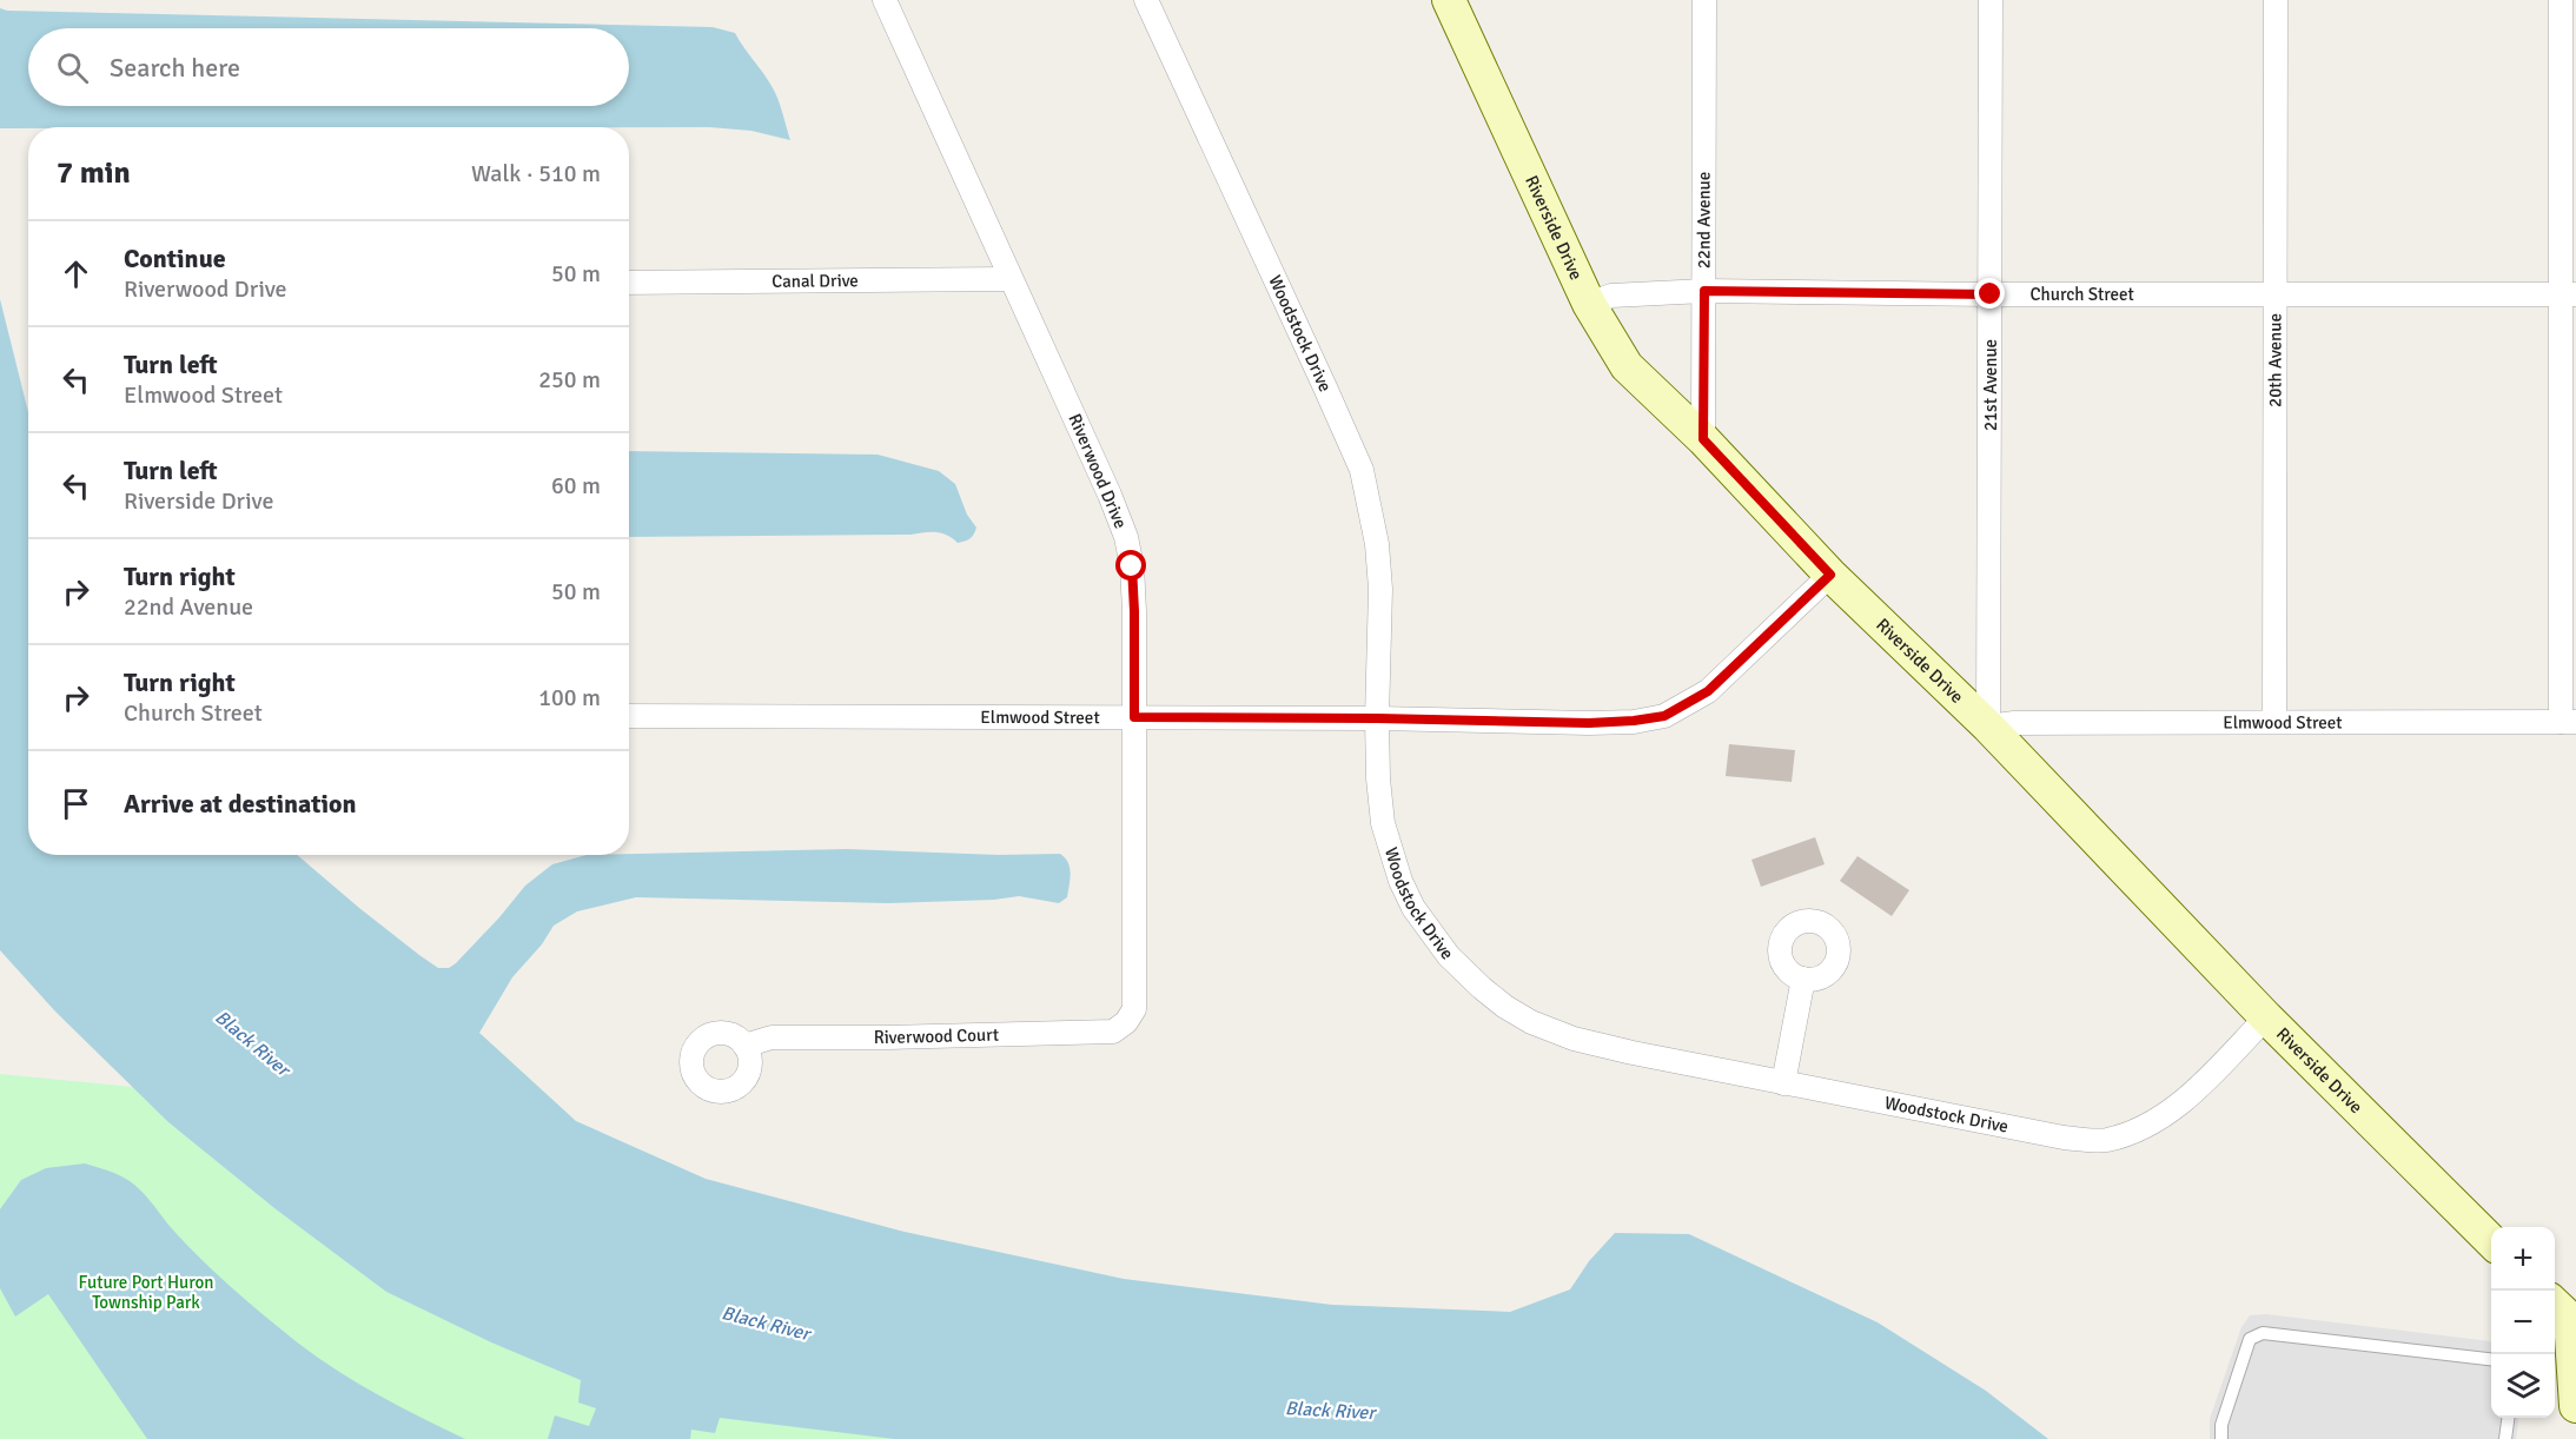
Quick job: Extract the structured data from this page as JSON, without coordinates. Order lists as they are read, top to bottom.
{
  "streets": {
    "street": [
      "22nd Avenue",
      "Riverside Drive",
      "Canal Drive",
      "Church Street",
      "Woodstock Drive",
      "20th Avenue",
      "21st Avenue",
      "Riverwood Drive",
      "Elmwood Street",
      "Riverwood Court"
    ]
  },
  "crossings": [
    ["22nd Avenue", "Riverside Drive"],
    ["22nd Avenue", "Church Street"],
    ["Riverside Drive", "Church Street"],
    ["Riverside Drive", "Woodstock Drive"],
    ["Riverside Drive", "21st Avenue"],
    ["Riverside Drive", "Elmwood Street"],
    ["Canal Drive", "Riverwood Drive"],
    ["Church Street", "20th Avenue"],
    ["Church Street", "21st Avenue"],
    ["Woodstock Drive", "Elmwood Street"],
    ["20th Avenue", "Elmwood Street"],
    ["21st Avenue", "Elmwood Street"],
    ["Riverwood Drive", "Elmwood Street"],
    ["Riverwood Drive", "Riverwood Court"]
  ],
  "water": ["Black River"],
  "parks": ["Future Port Huron Township Park"],
  "page": {
    "search": "Search here",
    "heading": ["7 min", "Walk · 510 m"],
    "list": [
      ["Continue", "Riverwood Drive", "50 m"],
      ["Turn left", "Elmwood Street", "250 m"],
      ["Turn left", "Riverside Drive", "60 m"],
      ["Turn right", "22nd Avenue", "50 m"],
      ["Turn right", "Church Street", "100 m"],
      "Arrive at destination"
    ],
    "map_buttons": ["+", "−"]
  }
}
